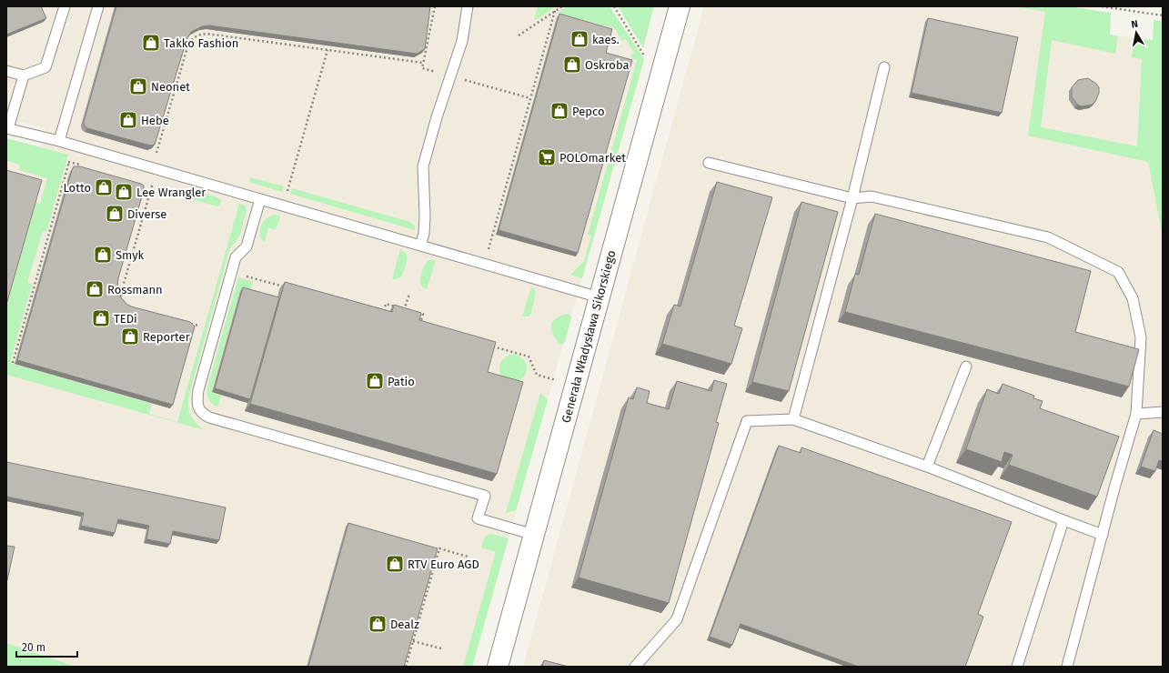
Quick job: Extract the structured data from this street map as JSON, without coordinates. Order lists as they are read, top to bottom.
{
  "streets": {
    "street": ["Generała Władysława Sikorskiego"]
  },
  "places": {
    "shop": [
      "kaes.",
      "Takko Fashion",
      "Oskroba",
      "Neonet",
      "Pepco",
      "Hebe",
      "Lotto",
      "Lee Wrangler",
      "Diverse",
      "Smyk",
      "Rossmann",
      "TEDi",
      "Reporter",
      "Patio",
      "RTV Euro AGD",
      "Dealz"
    ],
    "supermarket": ["POLOmarket"]
  },
  "scale_bar": "20 m",
  "north": "top"
}
